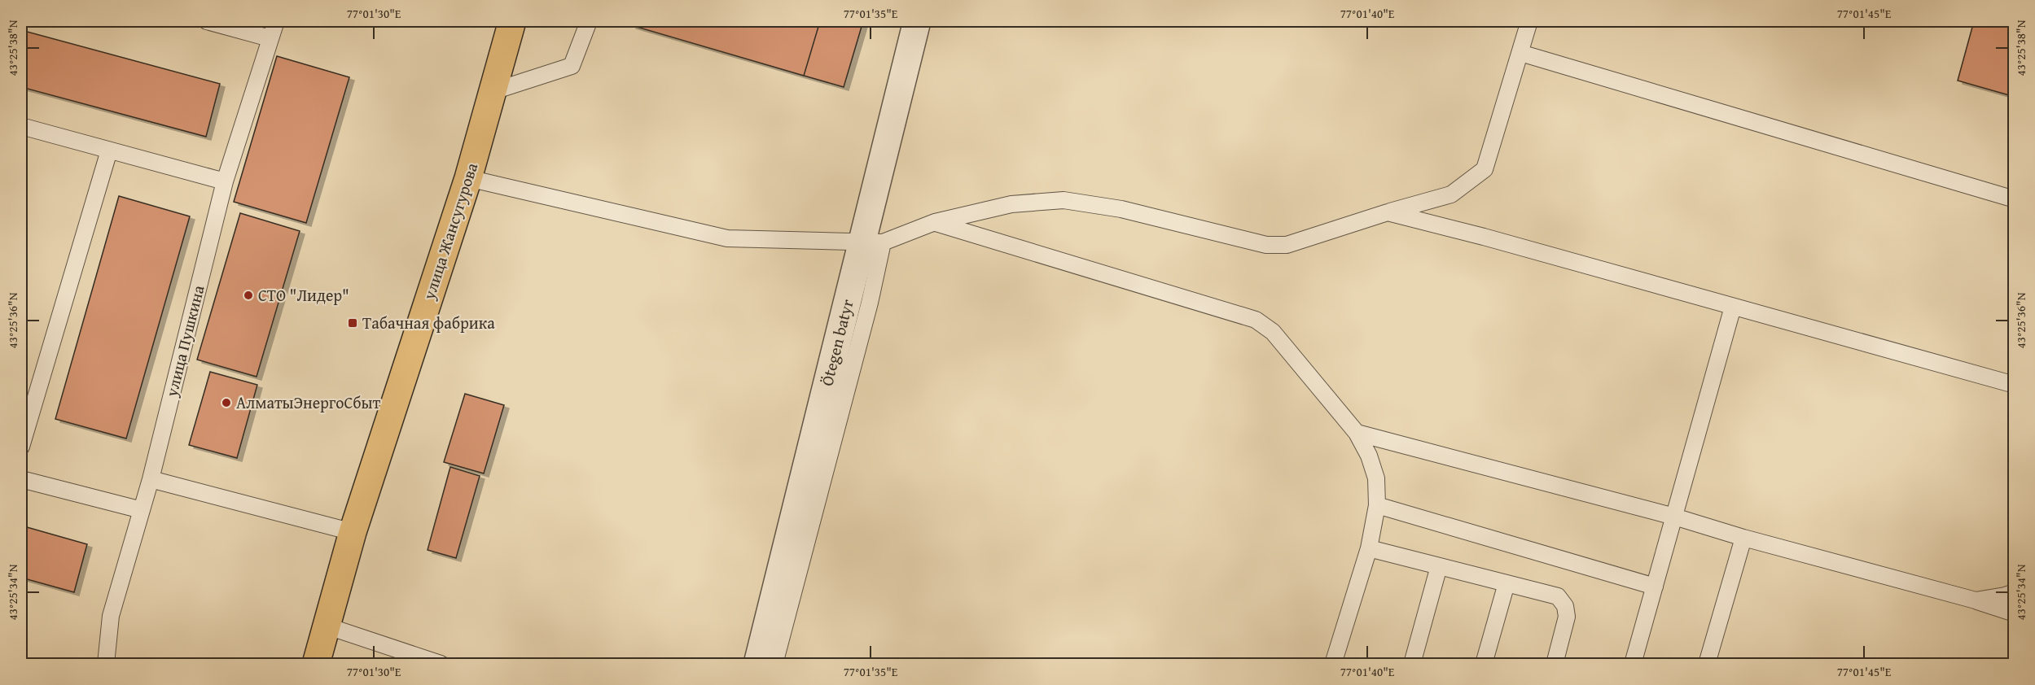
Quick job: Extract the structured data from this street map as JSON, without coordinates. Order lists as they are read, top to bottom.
{
  "streets": {
    "main road": ["улица Жансугурова"],
    "street": ["Ötegen batyr"],
    "lane": ["улица Пушкина"]
  },
  "places": {
    "other": ["СТО \"Лидер\"", "АлматыЭнергоСбыт"],
    "transit": ["Табачная фабрика"]
  },
  "coordinates": [
    "77°01'30\"E",
    "77°01'35\"E",
    "77°01'40\"E",
    "77°01'45\"E",
    "43°25'38\"N",
    "43°25'36\"N",
    "43°25'34\"N"
  ]
}
